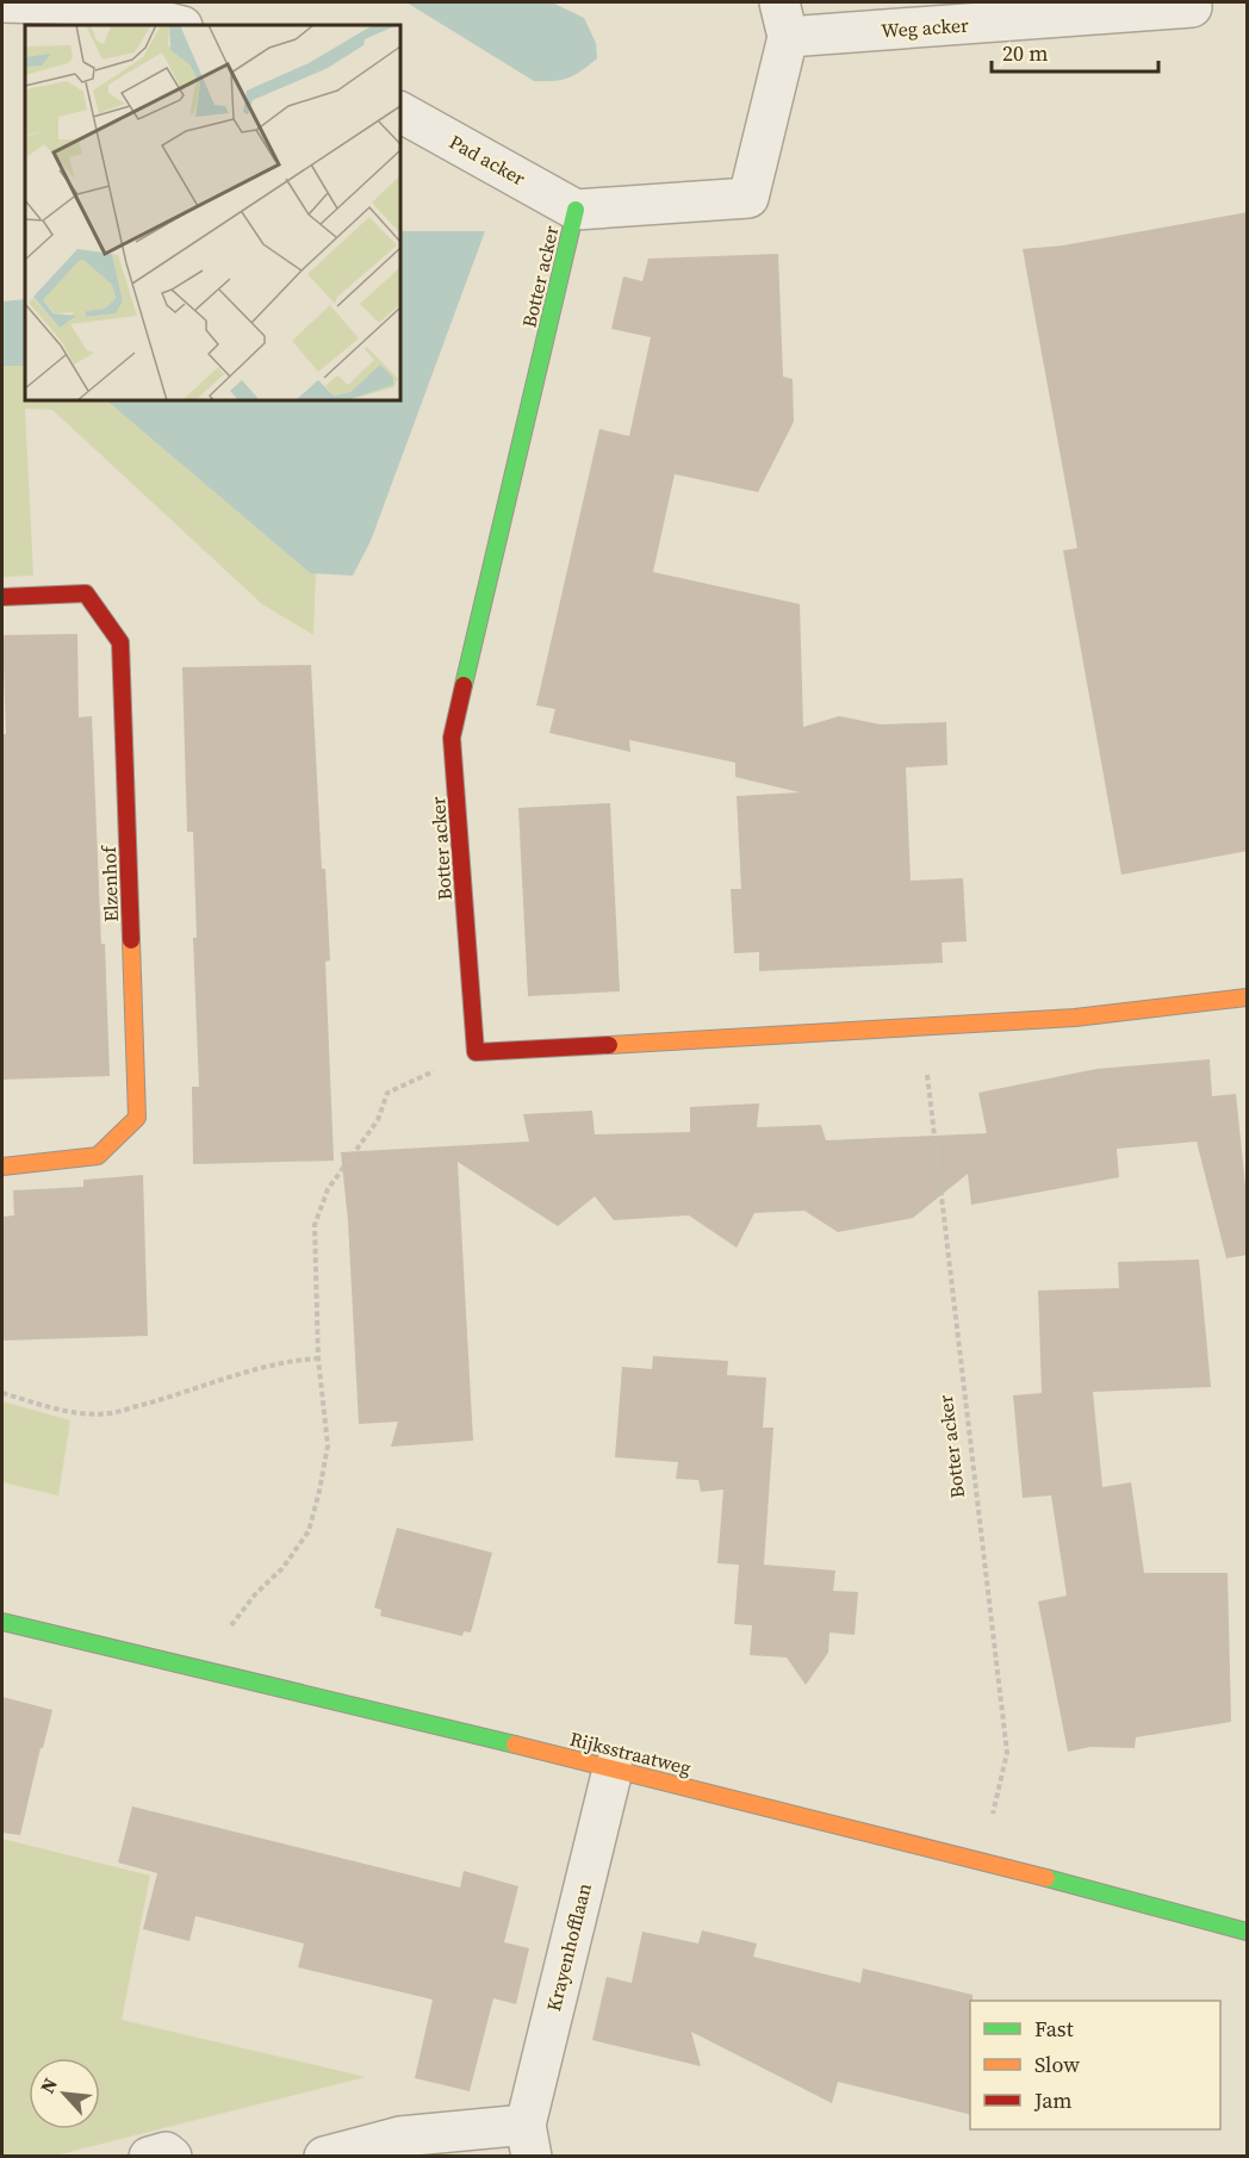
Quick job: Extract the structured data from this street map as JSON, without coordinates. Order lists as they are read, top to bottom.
{
  "streets": {
    "street": [
      "Weg acker",
      "Pad acker",
      "Botter acker",
      "Elzenhof",
      "Rijksstraatweg",
      "Krayenhofflaan"
    ]
  },
  "crossings": [
    ["Weg acker", "Pad acker"],
    ["Weg acker", "Botter acker"],
    ["Pad acker", "Botter acker"],
    ["Botter acker", "Rijksstraatweg"],
    ["Rijksstraatweg", "Krayenhofflaan"]
  ],
  "legend": ["Fast", "Slow", "Jam"],
  "scale_bar": "20 m",
  "north": "top left"
}
